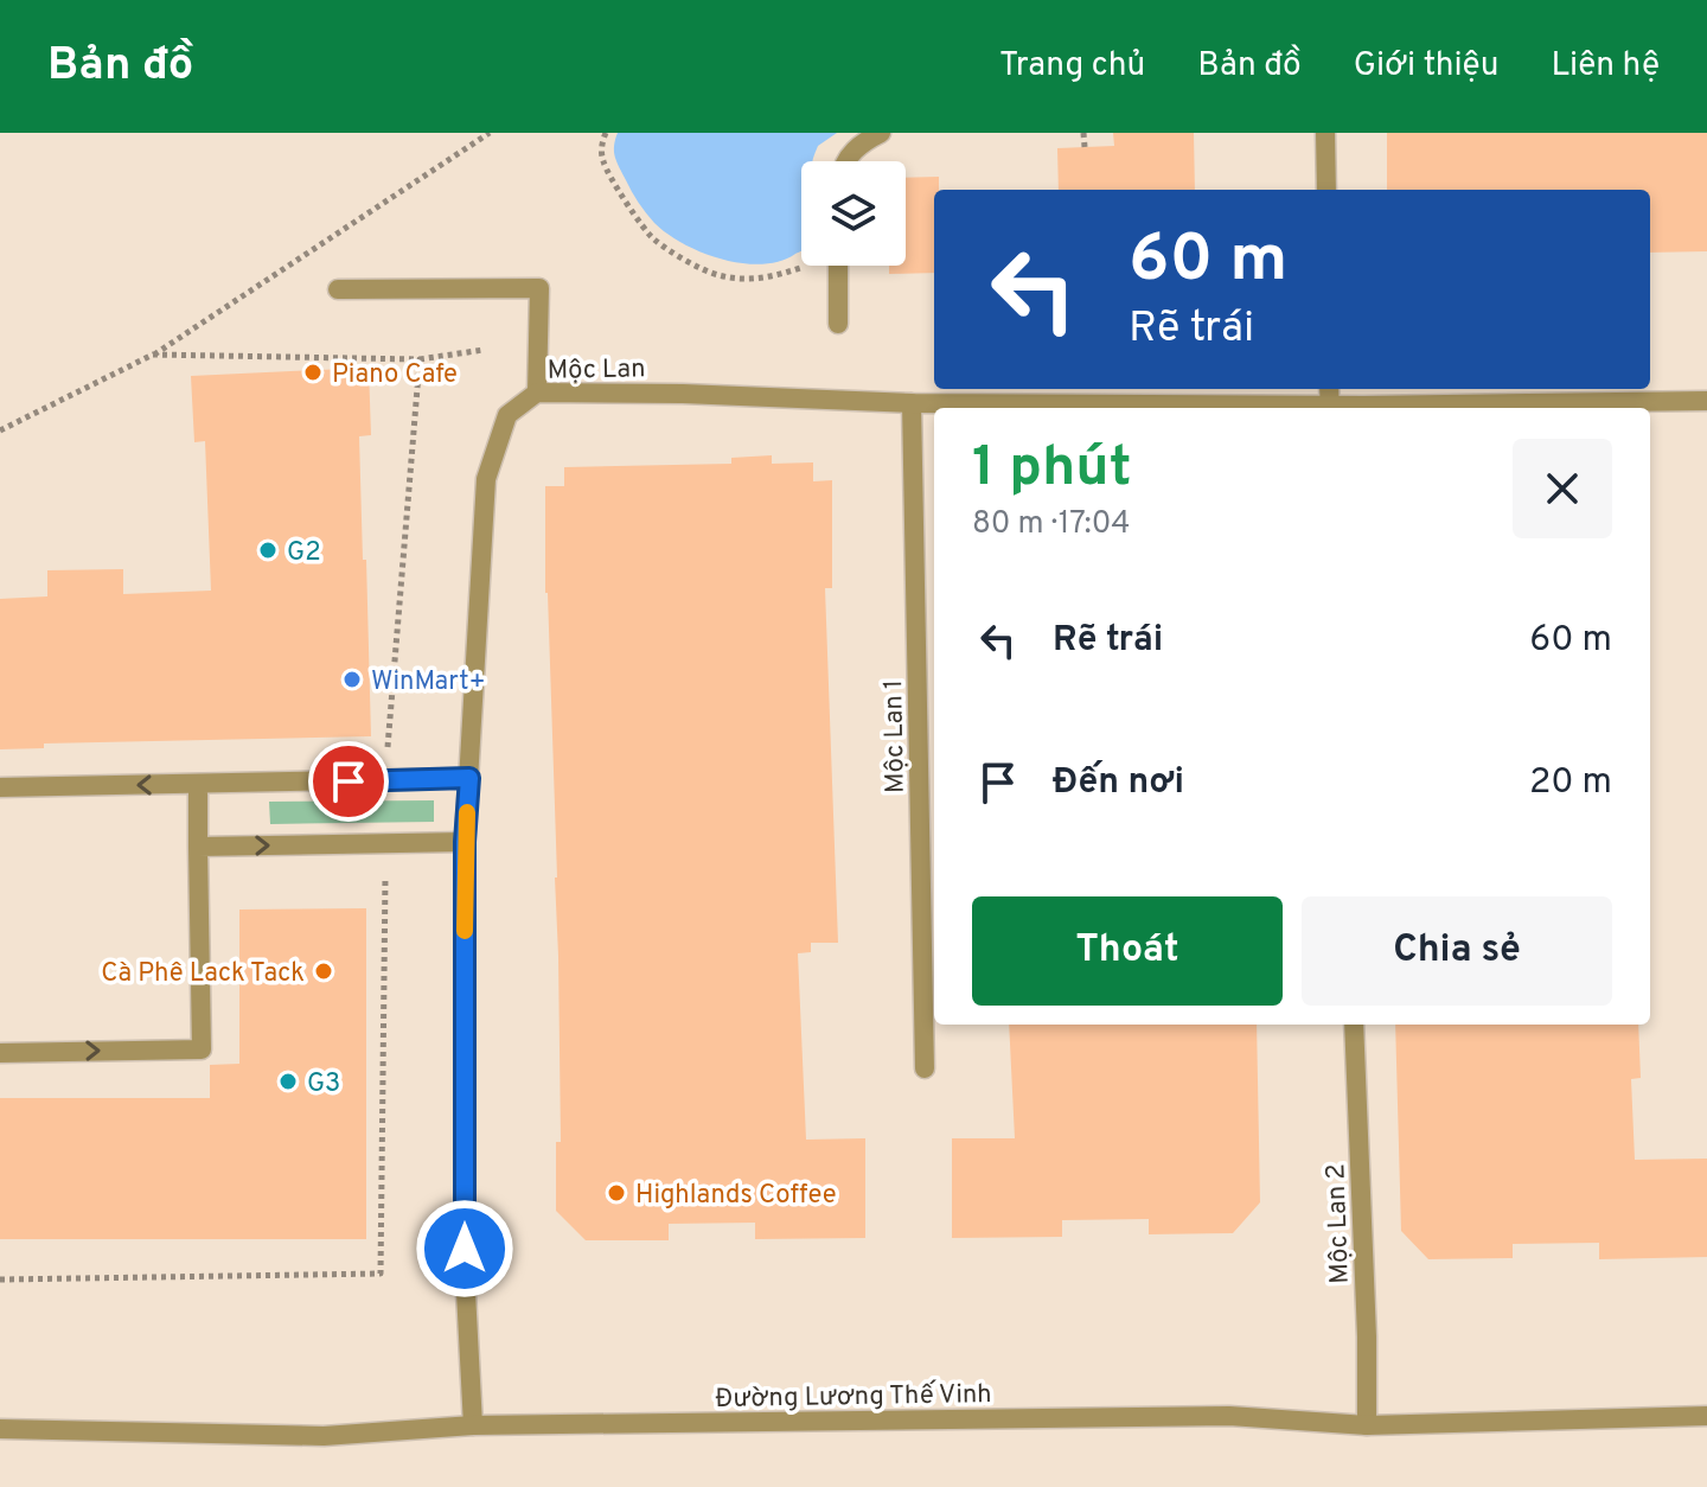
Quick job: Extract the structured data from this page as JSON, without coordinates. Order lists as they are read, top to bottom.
{
  "streets": {
    "street": [
      "Mộc Lan",
      "Mộc Lan 1",
      "Mộc Lan 2",
      "Đường Lương Thế Vinh"
    ]
  },
  "crossings": [
    ["Mộc Lan", "Mộc Lan 1"],
    ["Mộc Lan", "Đường Lương Thế Vinh"],
    ["Mộc Lan 2", "Đường Lương Thế Vinh"]
  ],
  "places": [
    "Piano Cafe",
    "G2",
    "WinMart+",
    "Cà Phê Lack Tack",
    "G3",
    "Highlands Coffee"
  ],
  "page": {
    "header": "Bản đồ",
    "nav": [
      "Trang chủ",
      "Bản đồ",
      "Giới thiệu",
      "Liên hệ"
    ],
    "turn": ["60 m", "Rẽ trái"],
    "heading": ["1 phút", "80 m · 17:04"],
    "list": [
      {
        "name": "Rẽ trái",
        "value": "60 m"
      },
      {
        "name": "Đến nơi",
        "value": "20 m"
      }
    ],
    "buttons": ["Thoát", "Chia sẻ"]
  }
}
